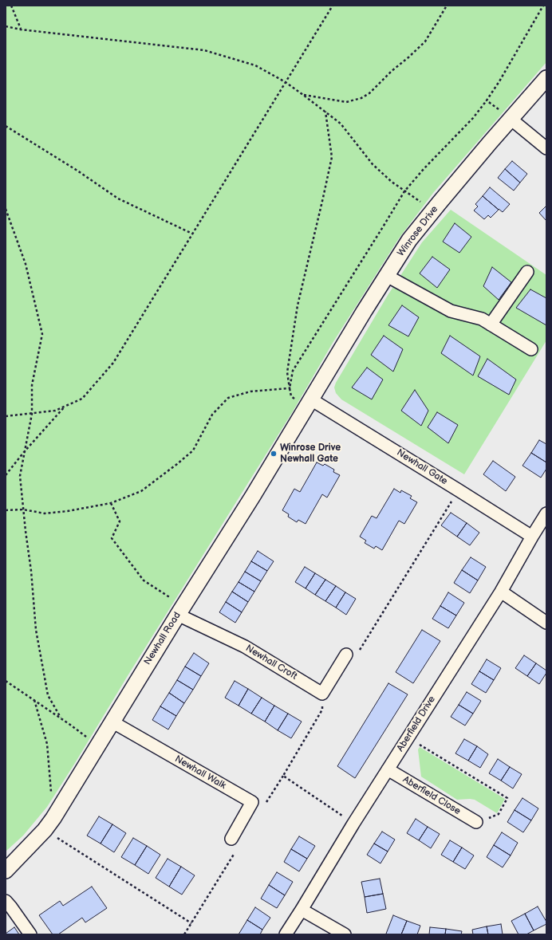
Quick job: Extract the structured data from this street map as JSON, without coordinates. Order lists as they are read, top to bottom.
{
  "streets": {
    "street": [
      "Winrose Drive",
      "Newhall Gate",
      "Newhall Road",
      "Newhall Croft",
      "Aberfield Drive",
      "Newhall Walk",
      "Aberfield Close"
    ]
  },
  "crossings": [
    ["Winrose Drive", "Newhall Gate"],
    ["Winrose Drive", "Newhall Road"],
    ["Newhall Gate", "Newhall Road"],
    ["Newhall Gate", "Aberfield Drive"],
    ["Newhall Road", "Newhall Croft"],
    ["Newhall Road", "Newhall Walk"],
    ["Aberfield Drive", "Aberfield Close"]
  ],
  "places": ["Winrose Drive Newhall Gate"]
}
